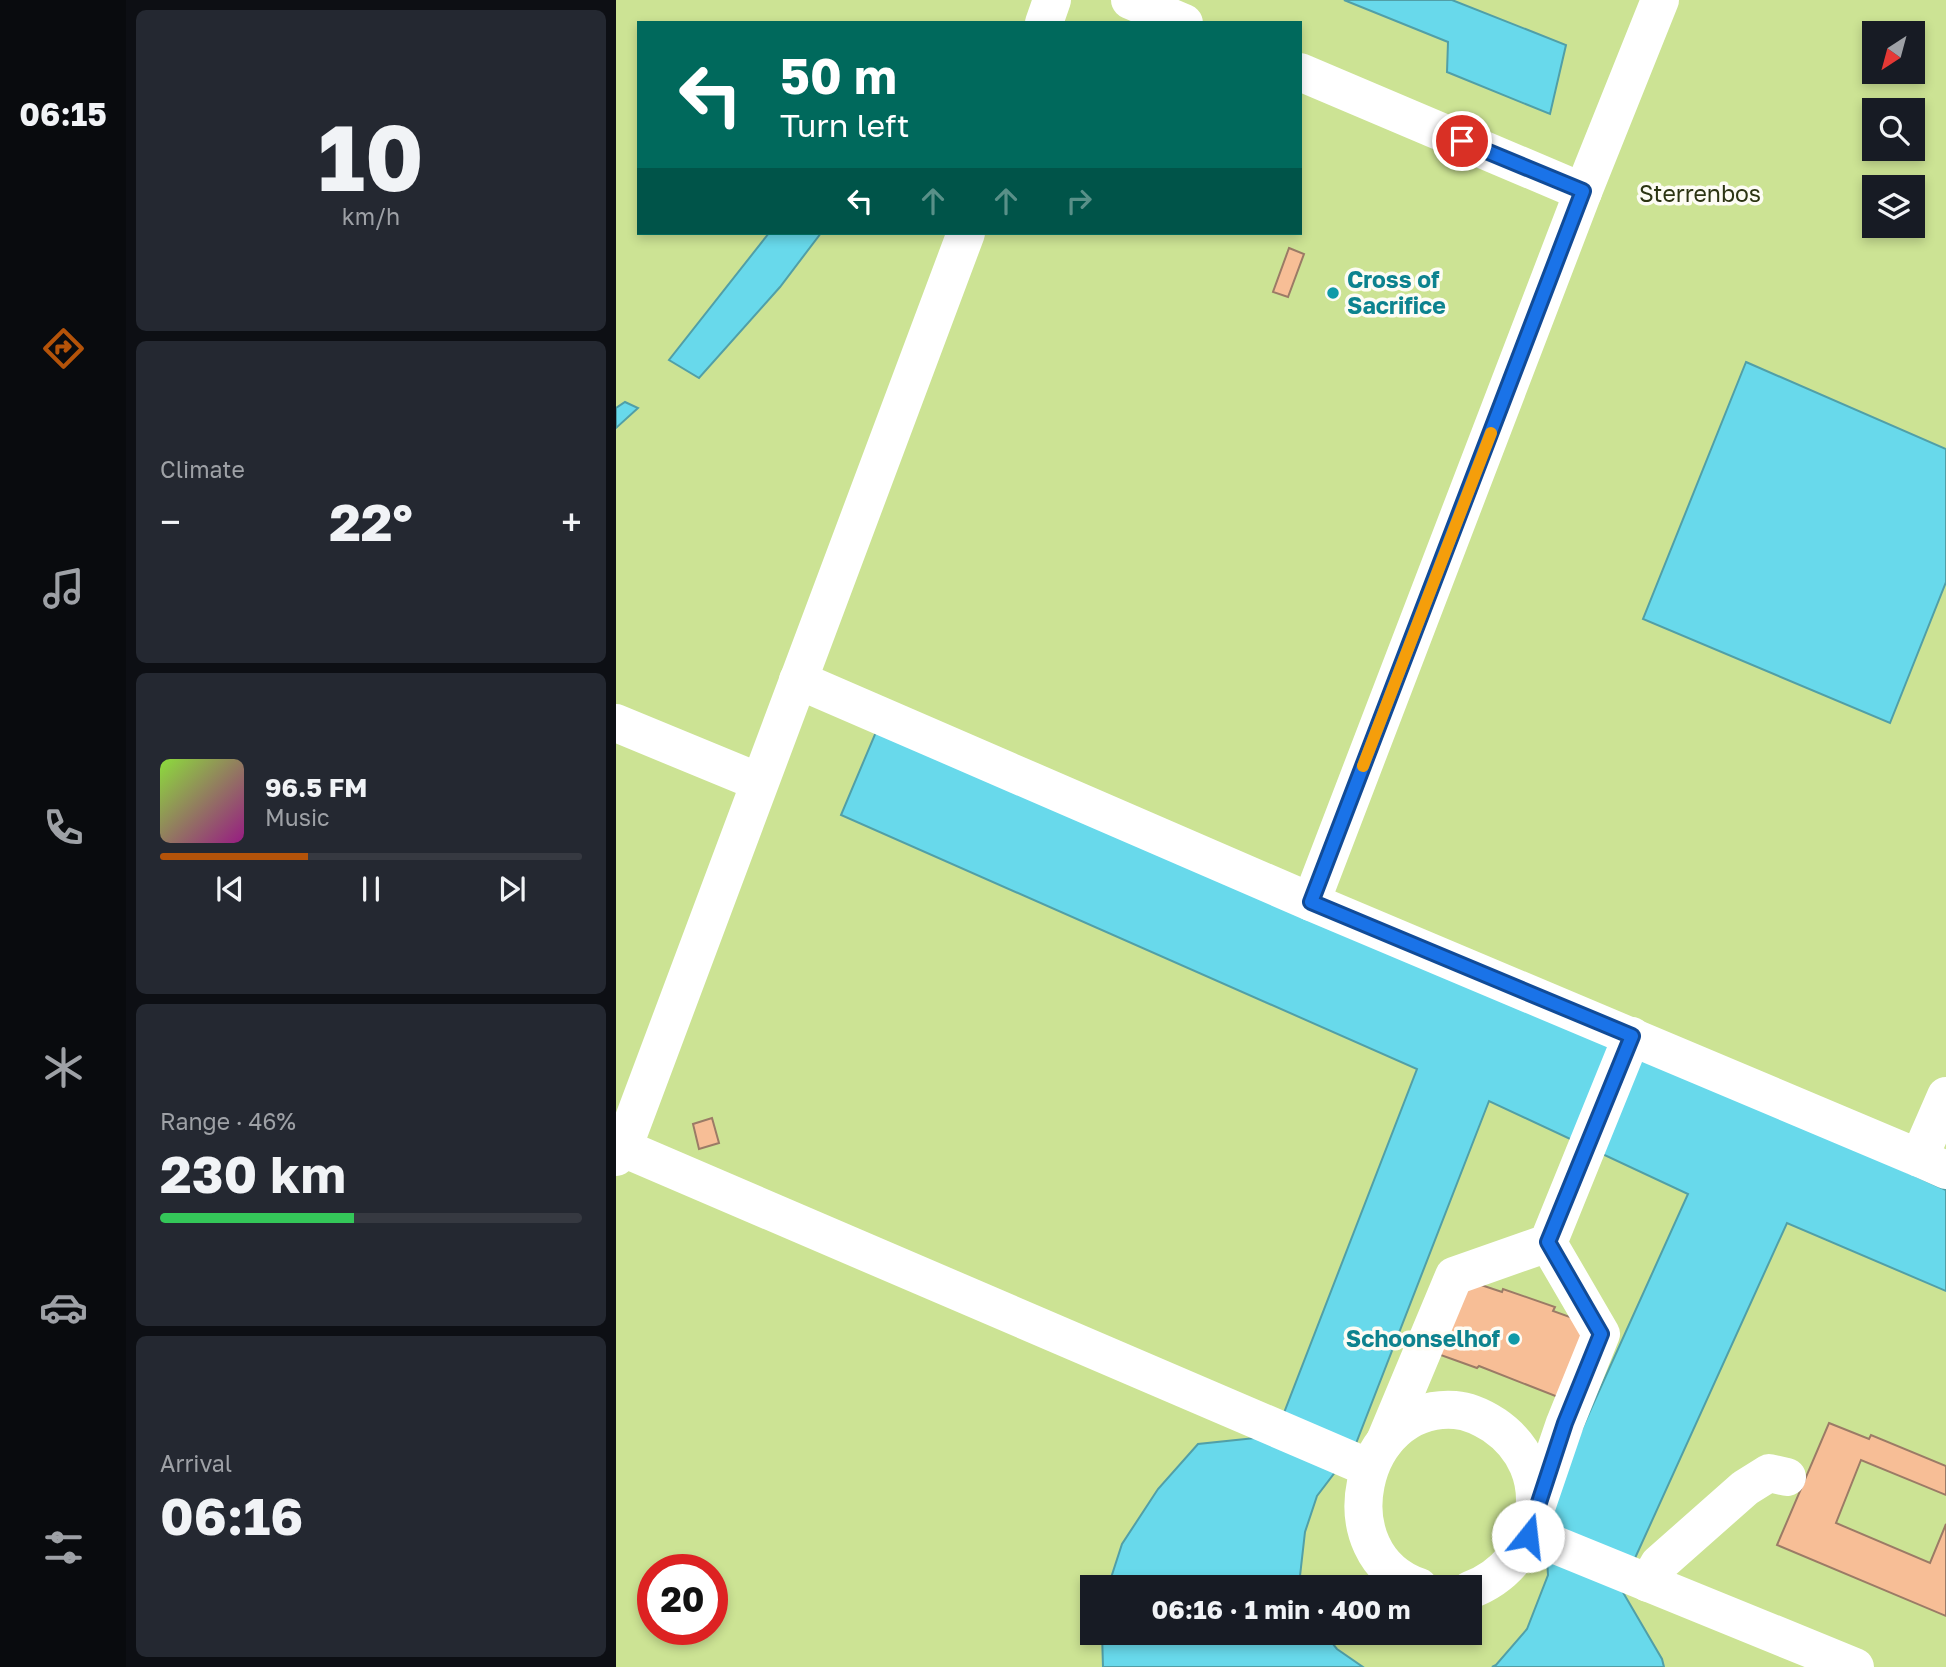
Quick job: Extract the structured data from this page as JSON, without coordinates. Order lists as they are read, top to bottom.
{
  "parks": ["Sterrenbos"],
  "places": ["Cross of Sacrifice", "Schoonselhof"],
  "north": "bottom left",
  "page": {
    "tabs": "06:15",
    "tile": [
      ["10", "km/h"],
      "Climate",
      ["Range · 46%", "230 km"],
      ["Arrival", "06:16"]
    ],
    "turn": ["50 m", "Turn left"],
    "heat": ["−", "22°", "+"],
    "song": ["96.5 FM", "Music"],
    "limit": "20",
    "trip": "06:16 · 1 min · 400 m"
  }
}
